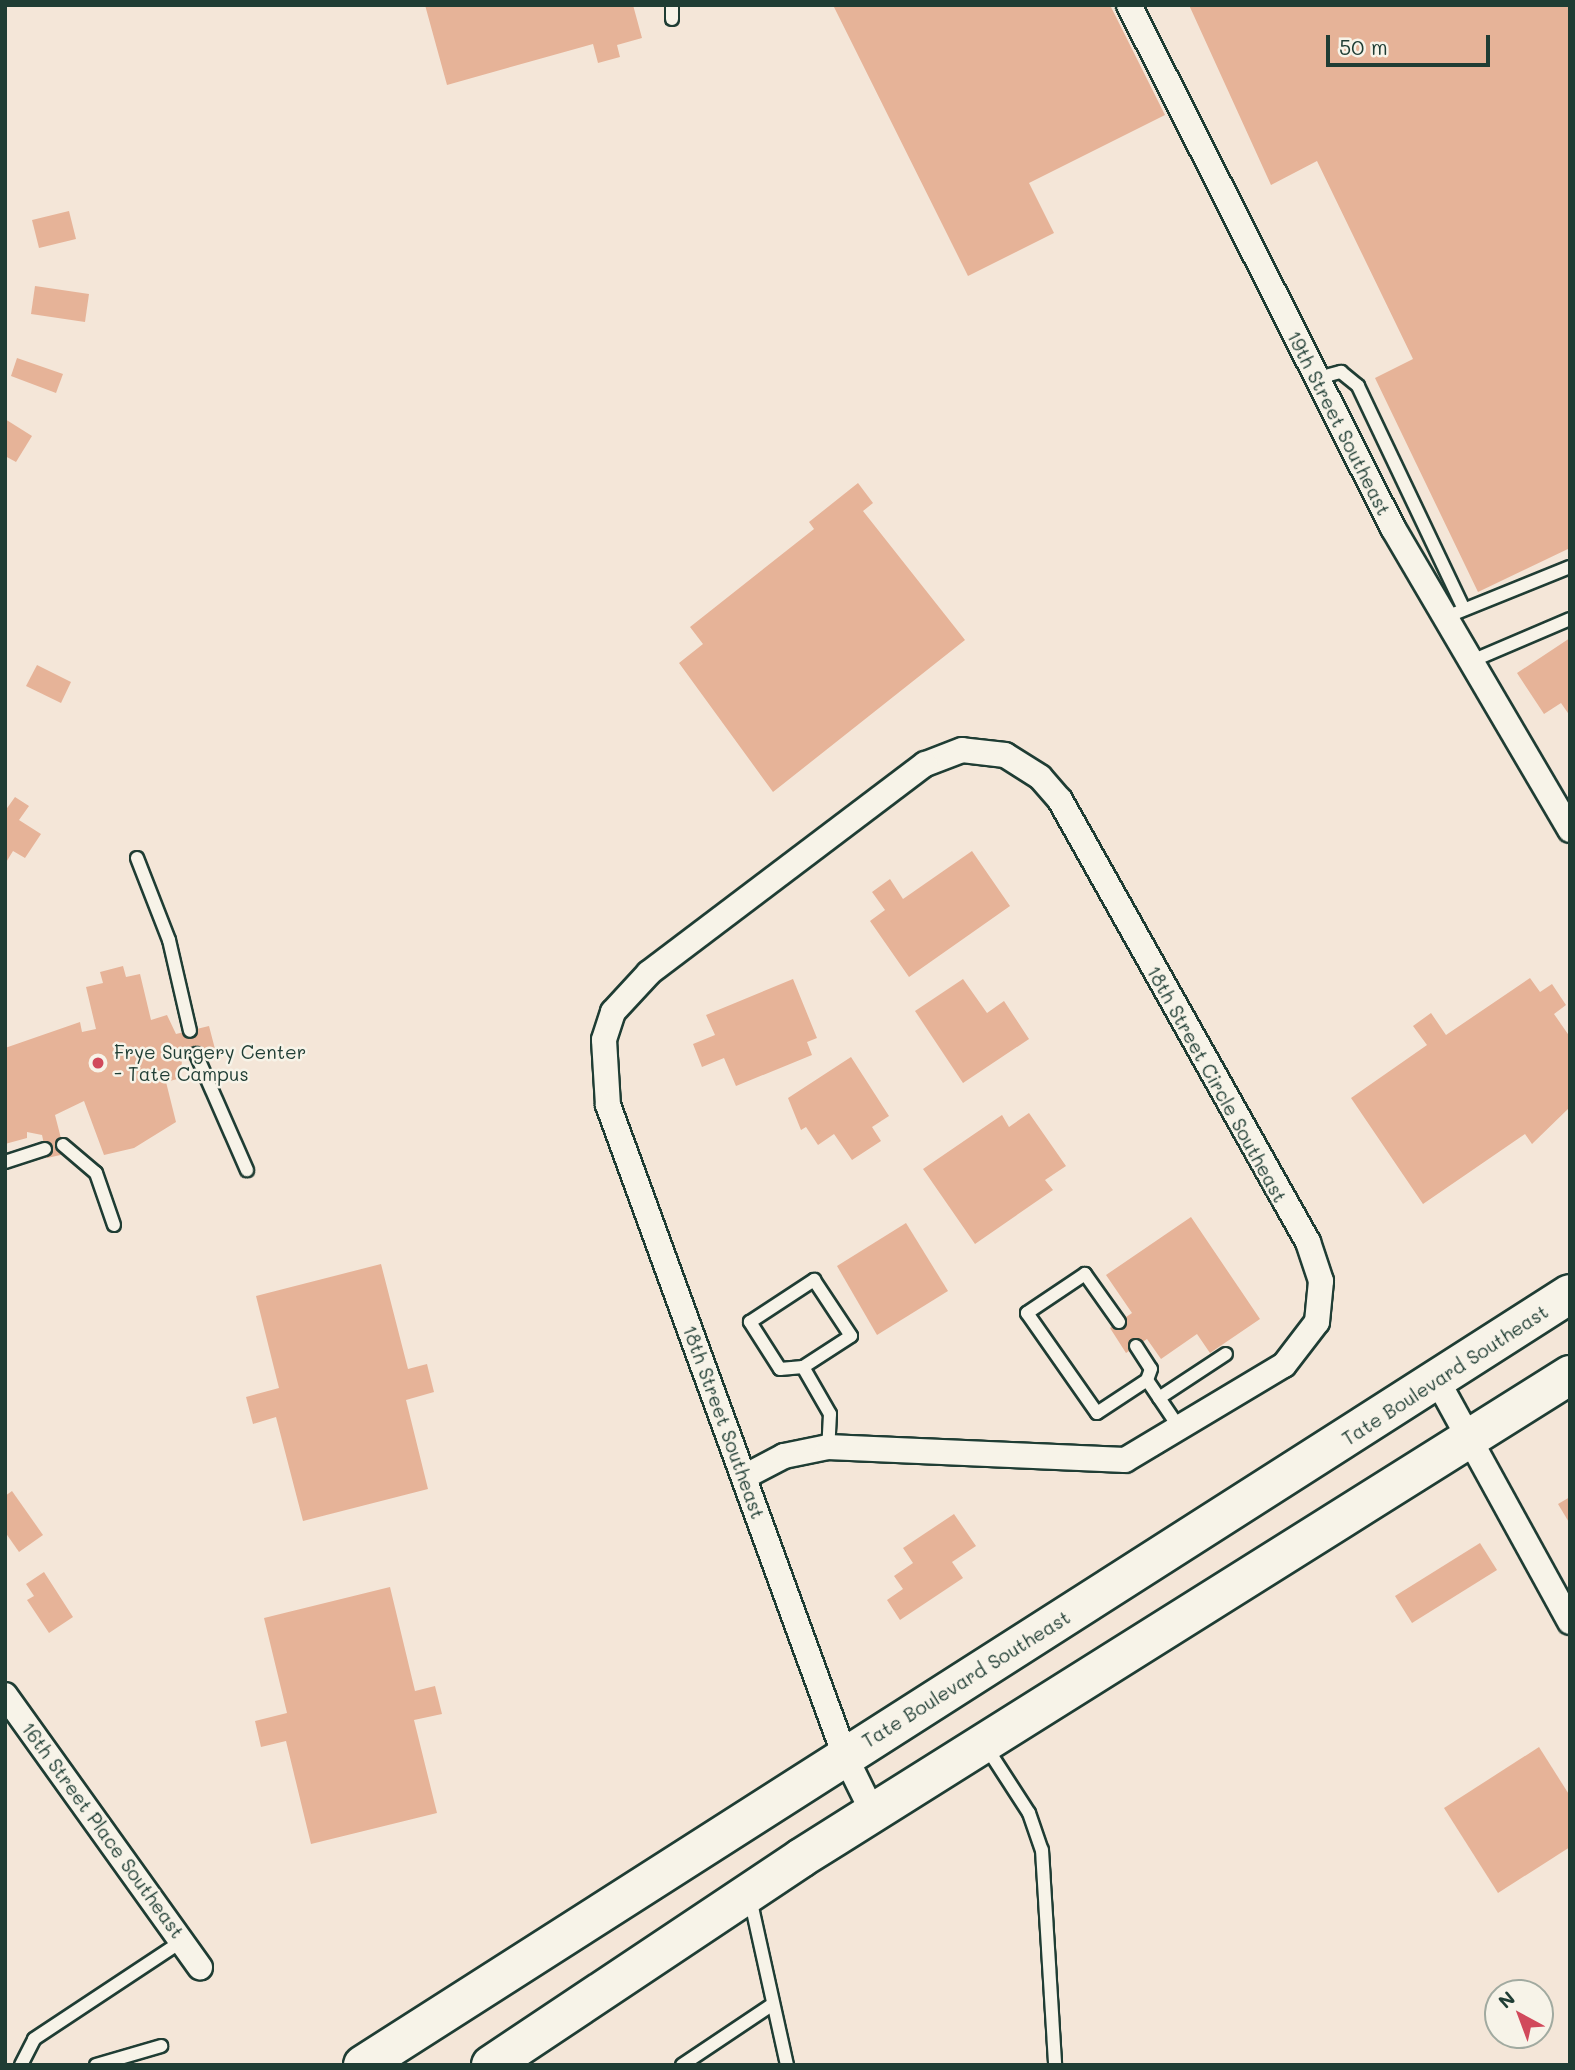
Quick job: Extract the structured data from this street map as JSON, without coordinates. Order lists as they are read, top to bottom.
{
  "streets": {
    "main road": ["Tate Boulevard Southeast"],
    "street": [
      "19th Street Southeast",
      "18th Street Circle Southeast",
      "18th Street Southeast",
      "16th Street Place Southeast"
    ]
  },
  "crossings": [
    ["18th Street Circle Southeast", "18th Street Southeast"],
    ["Tate Boulevard Southeast", "18th Street Southeast"]
  ],
  "places": ["Frye Surgery Center - Tate Campus"],
  "scale_bar": "50 m",
  "north": "top left"
}
